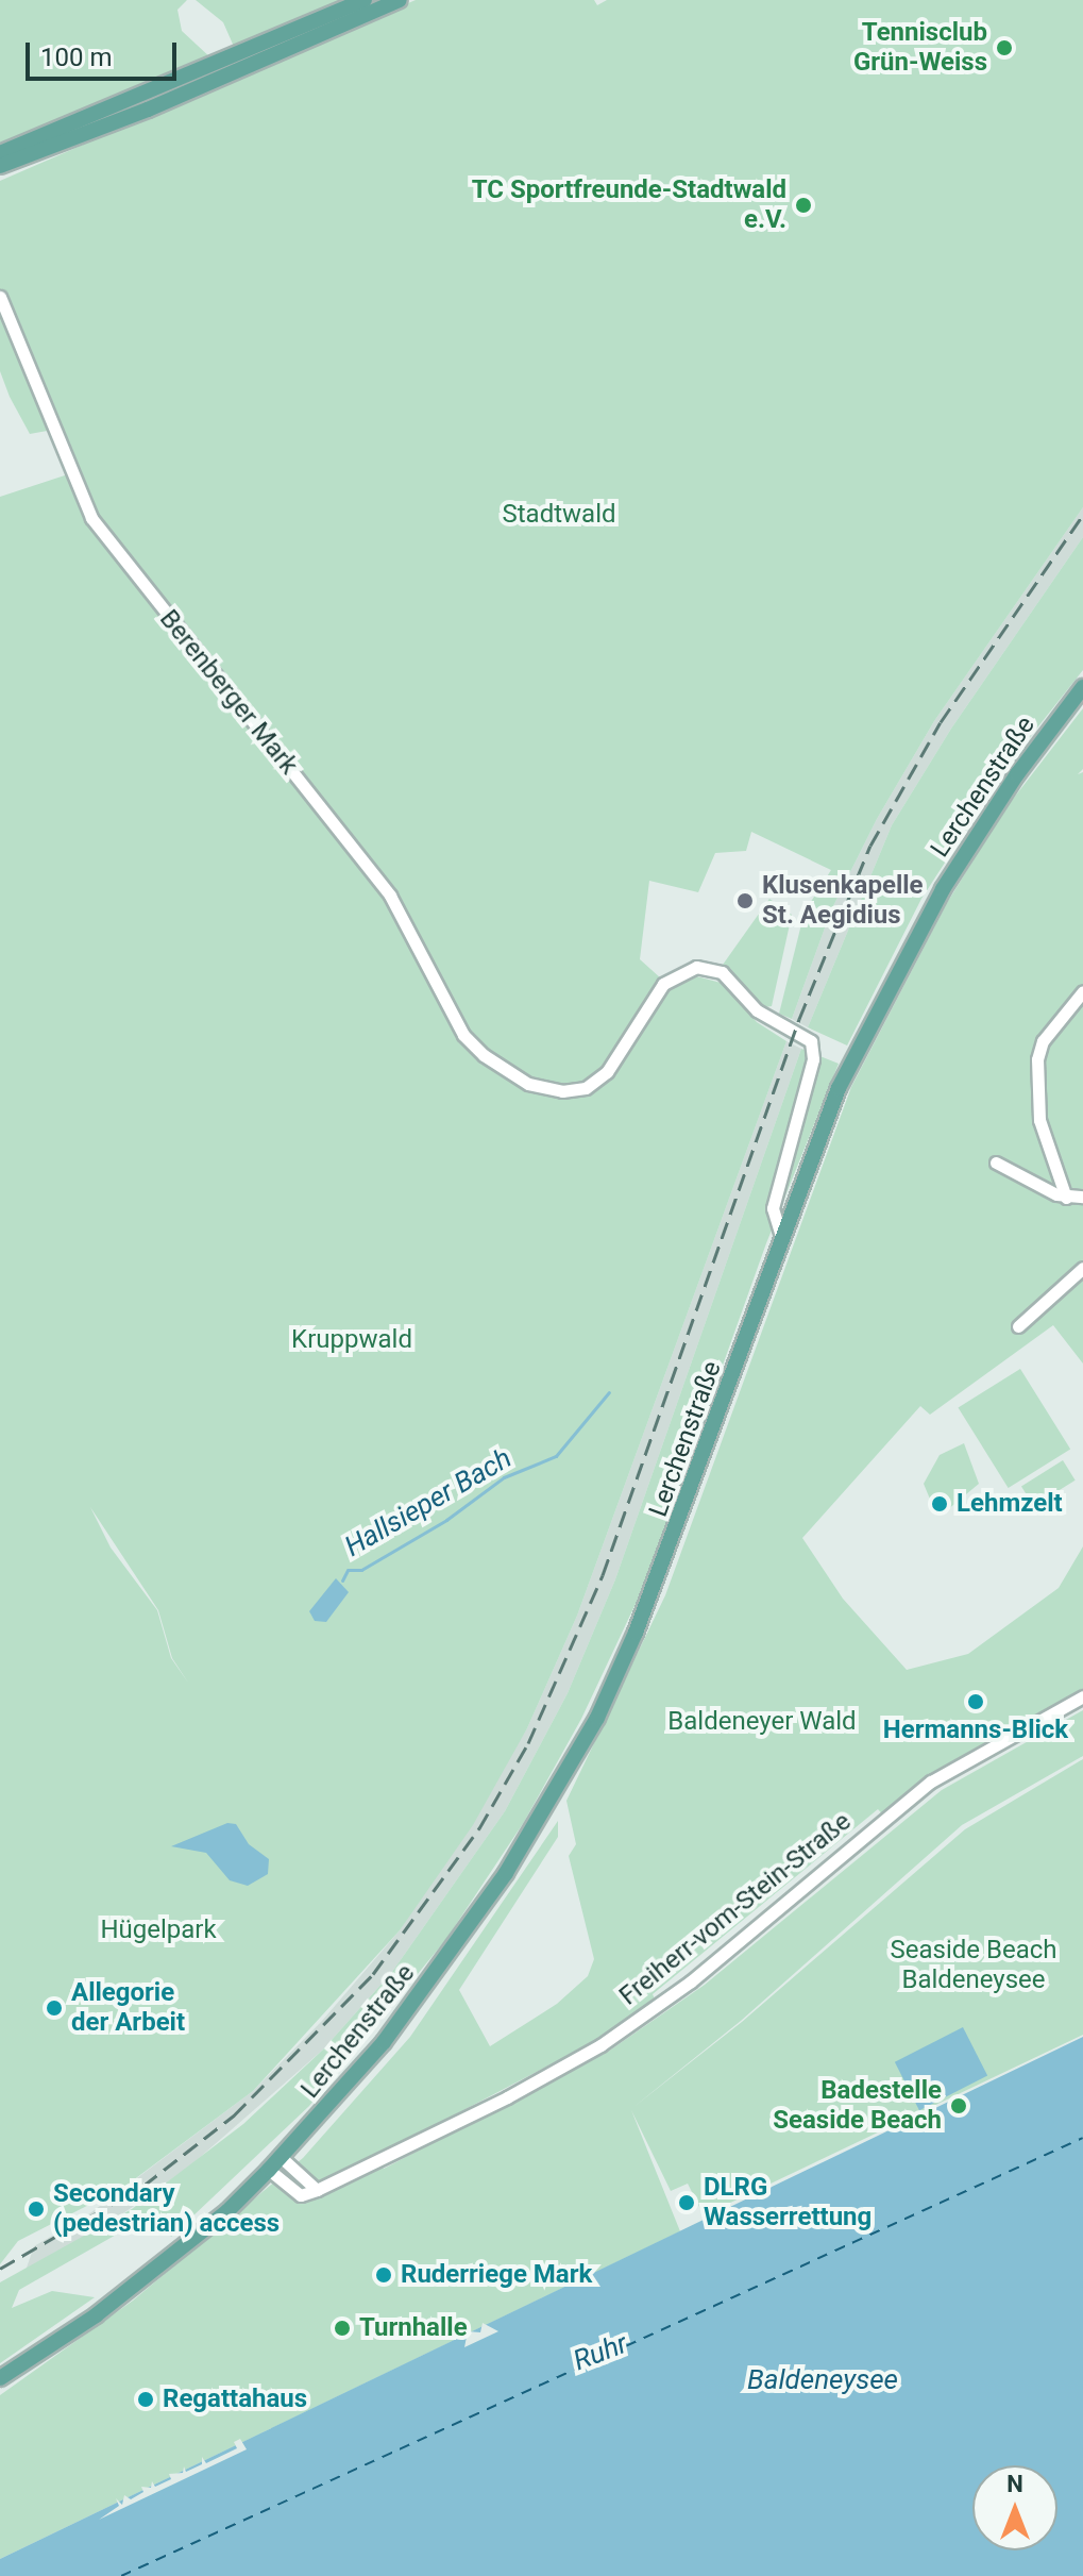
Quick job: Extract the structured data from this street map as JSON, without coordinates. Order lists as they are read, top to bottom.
{
  "streets": {
    "main road": ["Lerchenstraße"],
    "street": ["Berenberger Mark", "Freiherr-vom-Stein-Straße"]
  },
  "crossings": [
    ["Berenberger Mark", "Lerchenstraße"]
  ],
  "water": ["Hallsieper Bach", "Ruhr", "Baldeneysee"],
  "parks": [
    "Stadtwald",
    "Kruppwald",
    "Baldeneyer Wald",
    "Hügelpark",
    "Seaside Beach Baldeneysee"
  ],
  "places": [
    "Tennisclub Grün-Weiss",
    "TC Sportfreunde-Stadtwald e.V.",
    "Klusenkapelle St. Aegidius",
    "Lehmzelt",
    "Hermanns-Blick",
    "Allegorie der Arbeit",
    "Badestelle Seaside Beach",
    "DLRG Wasserrettung",
    "Secondary (pedestrian) access",
    "Ruderriege Mark",
    "Turnhalle",
    "Regattahaus"
  ],
  "scale_bar": "100 m",
  "north": "top"
}
